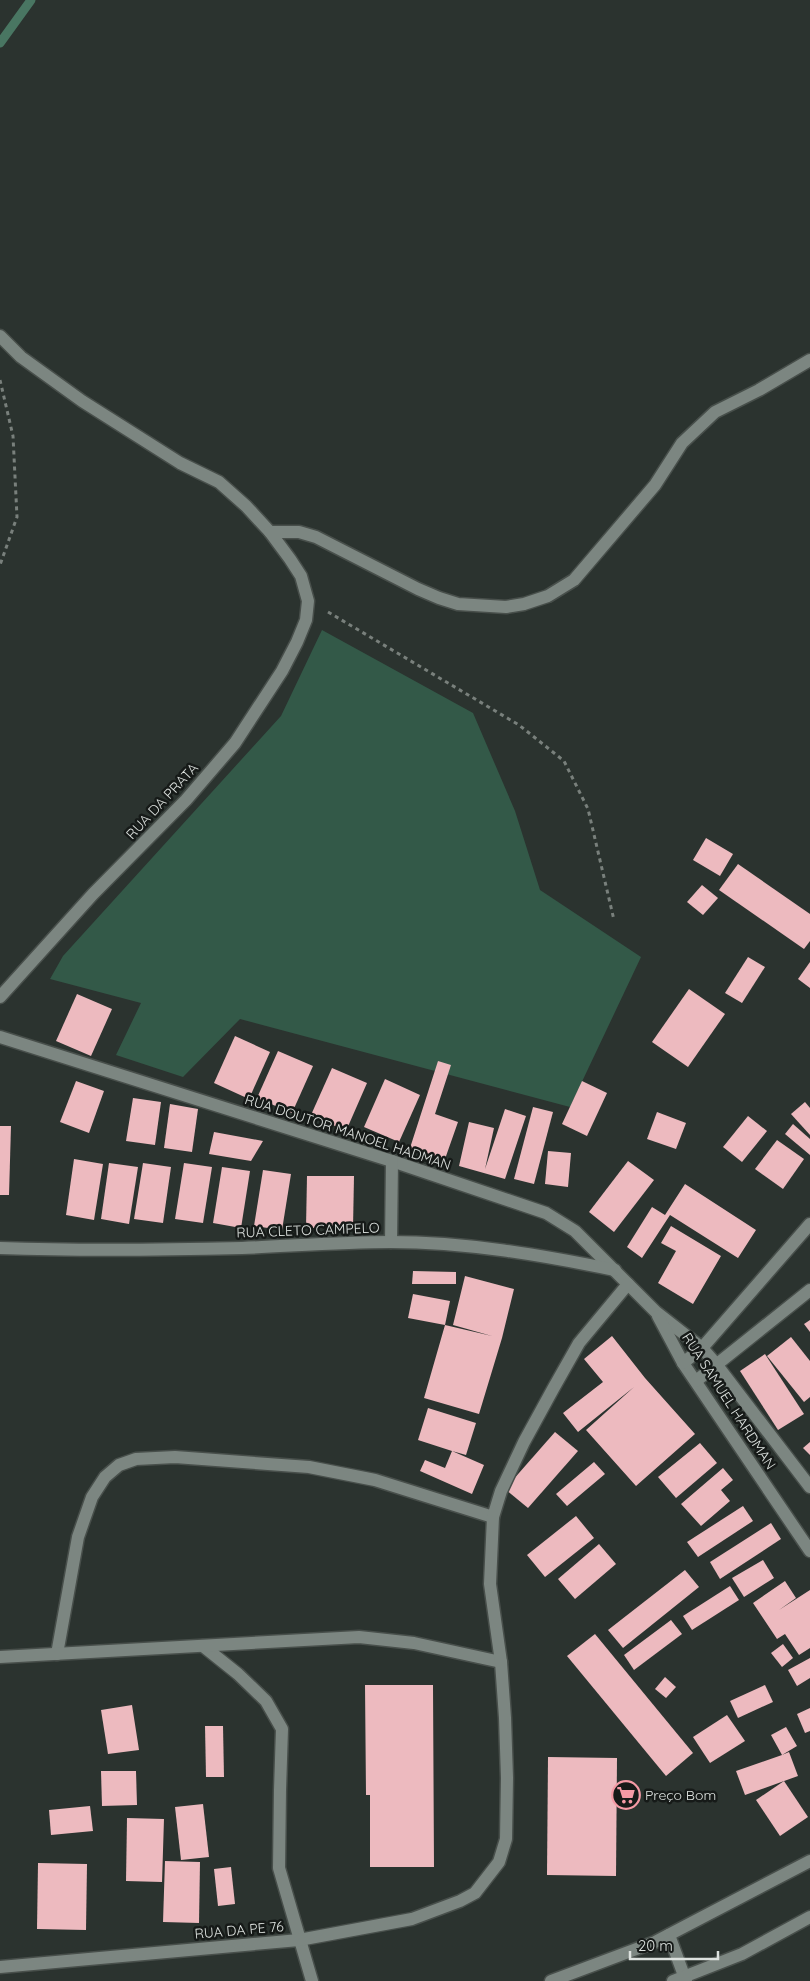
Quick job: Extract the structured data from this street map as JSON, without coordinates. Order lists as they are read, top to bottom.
{
  "streets": {
    "street": [
      "RUA DA PRATA",
      "RUA DOUTOR MANOEL HADMAN",
      "RUA CLETO CAMPELO",
      "RUA SAMUEL HARDMAN",
      "RUA DA PE 76"
    ]
  },
  "crossings": [
    ["RUA DOUTOR MANOEL HADMAN", "RUA CLETO CAMPELO"],
    ["RUA DOUTOR MANOEL HADMAN", "RUA SAMUEL HARDMAN"]
  ],
  "places": {
    "supermarket": ["Preço Bom"]
  },
  "scale_bar": "20 m"
}
